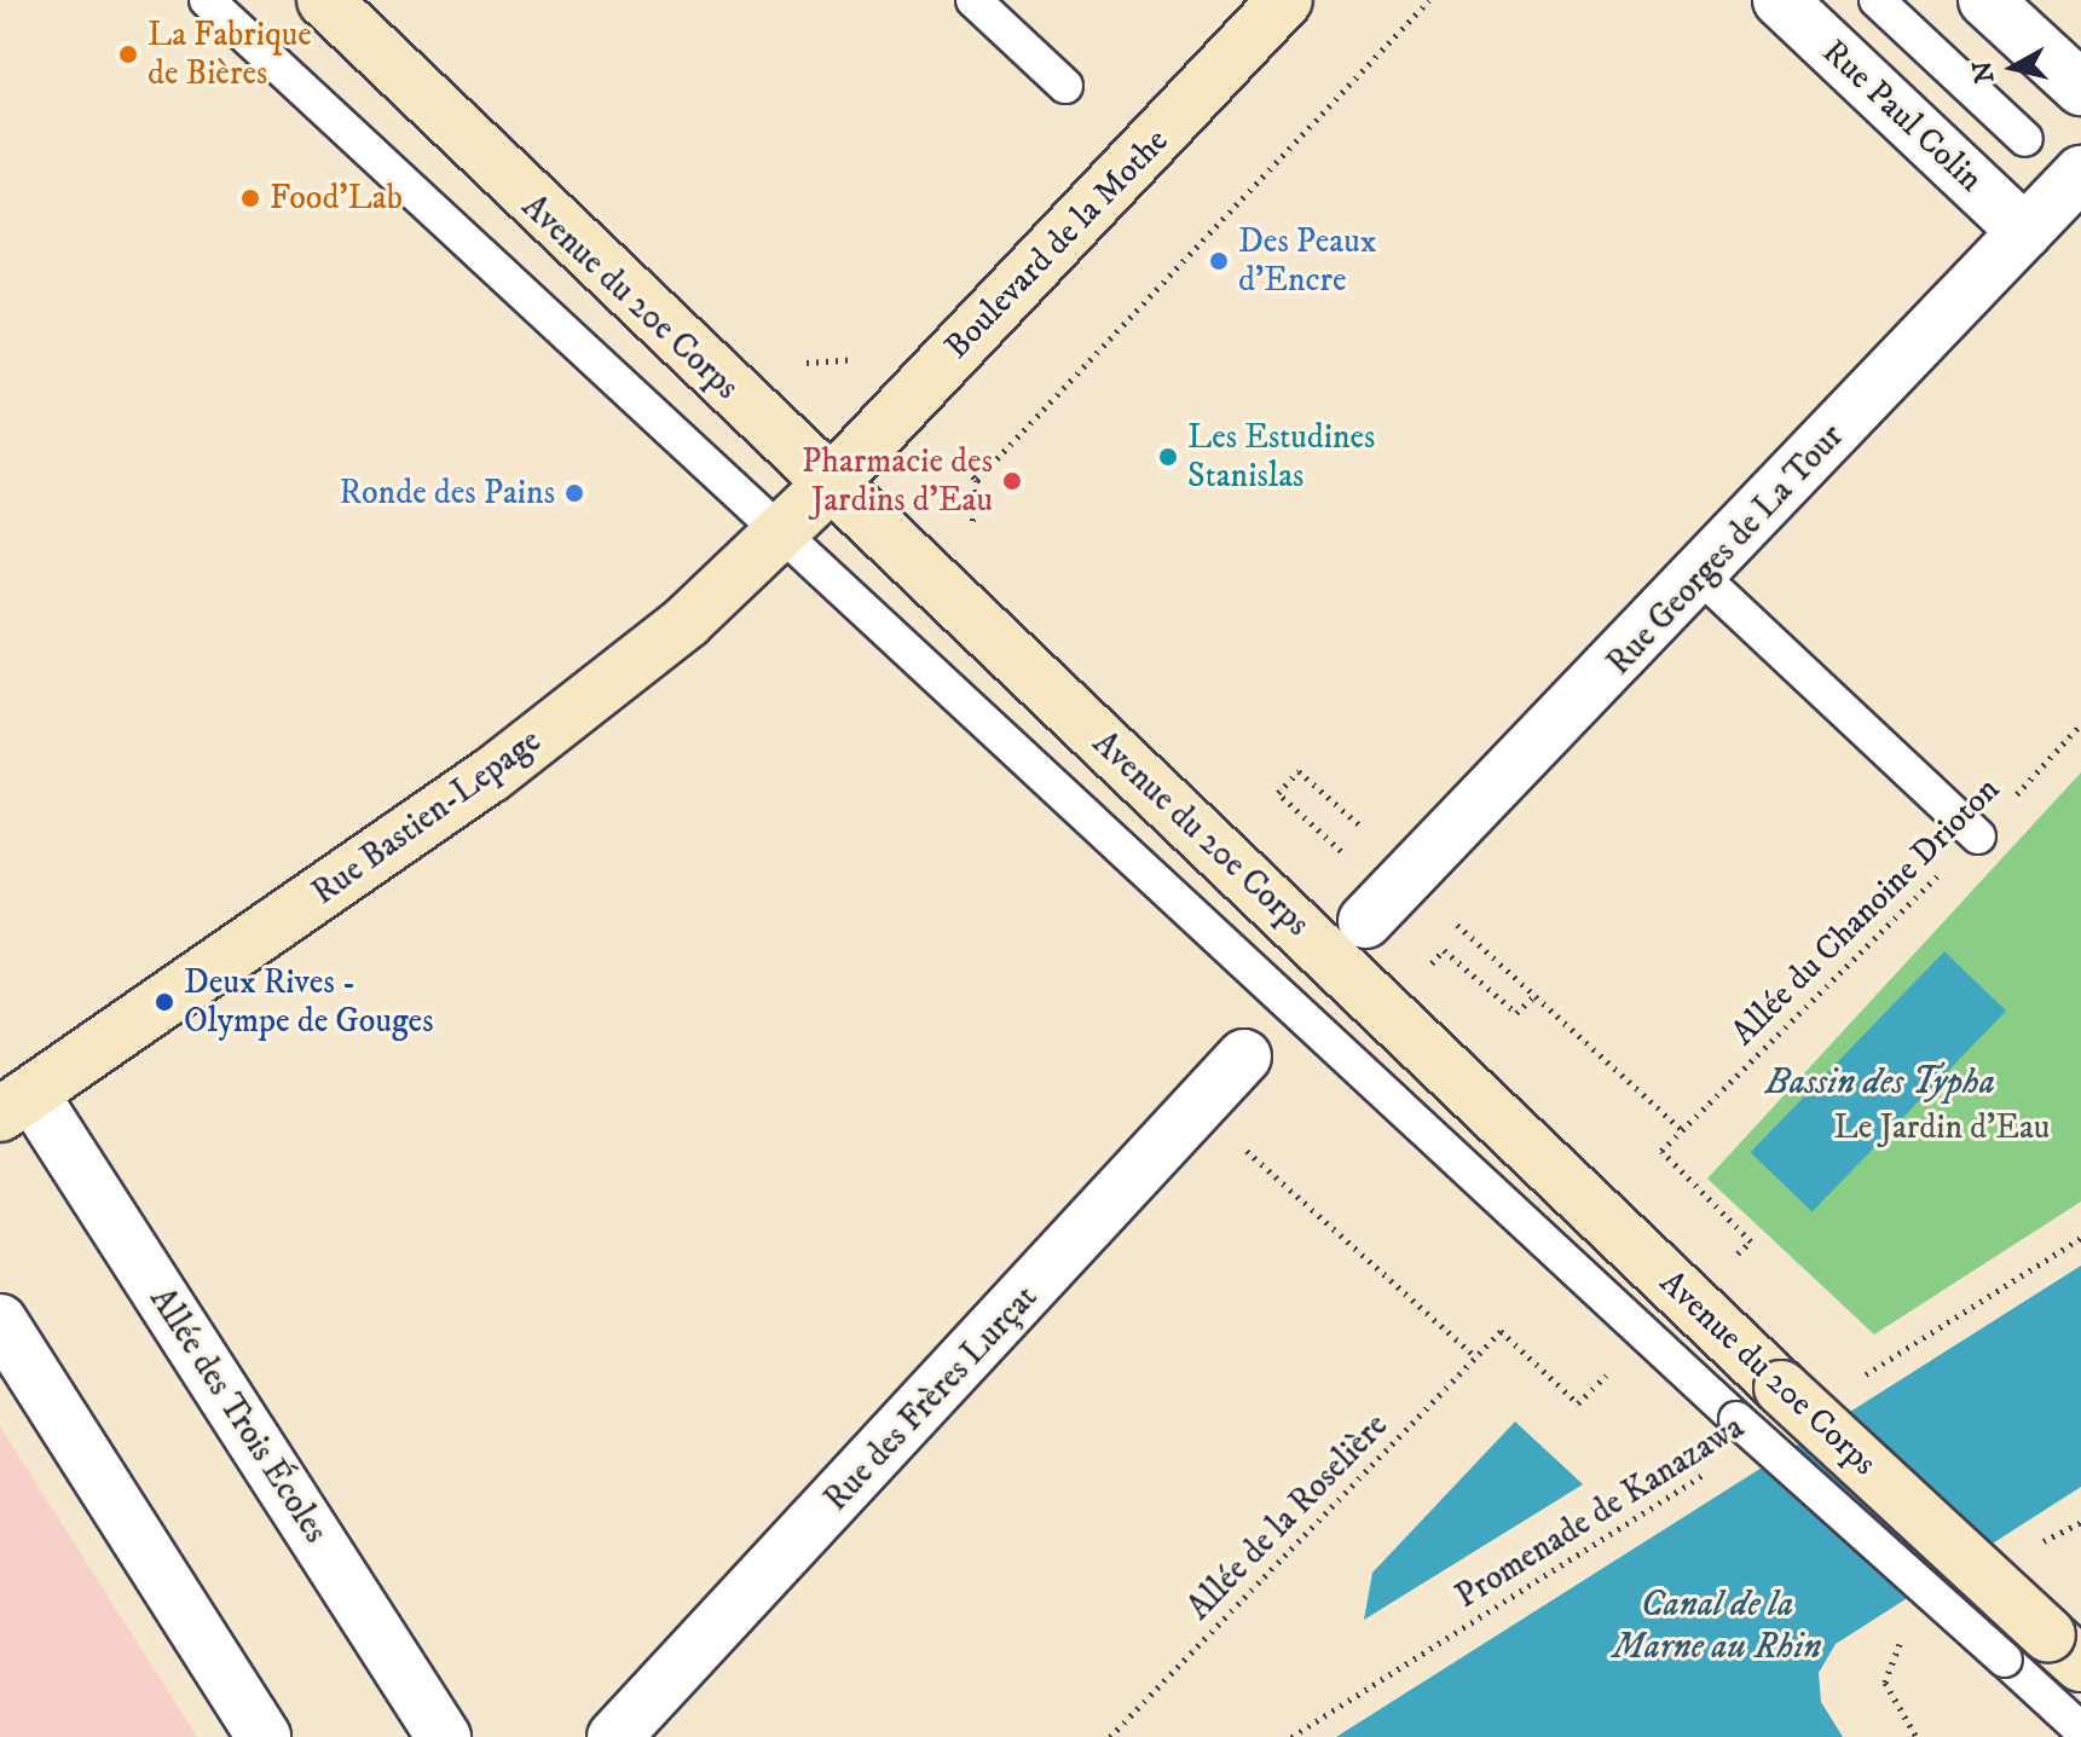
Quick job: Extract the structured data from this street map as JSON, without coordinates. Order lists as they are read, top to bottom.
{
  "streets": {
    "street": [
      "Rue Paul Colin",
      "Boulevard de la Mothe",
      "Avenue du 20e Corps",
      "Rue Georges de La Tour",
      "Rue Bastien-Lepage",
      "Rue des Frères Lurçat",
      "Allée des Trois Écoles"
    ],
    "path": ["Allée du Chanoine Drioton", "Promenade de Kanazawa", "Allée de la Roselière"]
  },
  "crossings": [
    ["Rue Paul Colin", "Rue Georges de La Tour"],
    ["Boulevard de la Mothe", "Avenue du 20e Corps"],
    ["Boulevard de la Mothe", "Rue Bastien-Lepage"],
    ["Avenue du 20e Corps", "Rue Bastien-Lepage"],
    ["Rue Bastien-Lepage", "Allée des Trois Écoles"]
  ],
  "water": ["Bassin des Typha", "Canal de la Marne au Rhin"],
  "parks": ["Le Jardin d'Eau"],
  "places": [
    "La Fabrique de Bières",
    "Food’Lab",
    "Des Peaux d'Encre",
    "Les Estudines Stanislas",
    "Pharmacie des Jardins d'Eau",
    "Ronde des Pains",
    "Deux Rives - Olympe de Gouges"
  ],
  "north": "left"
}
